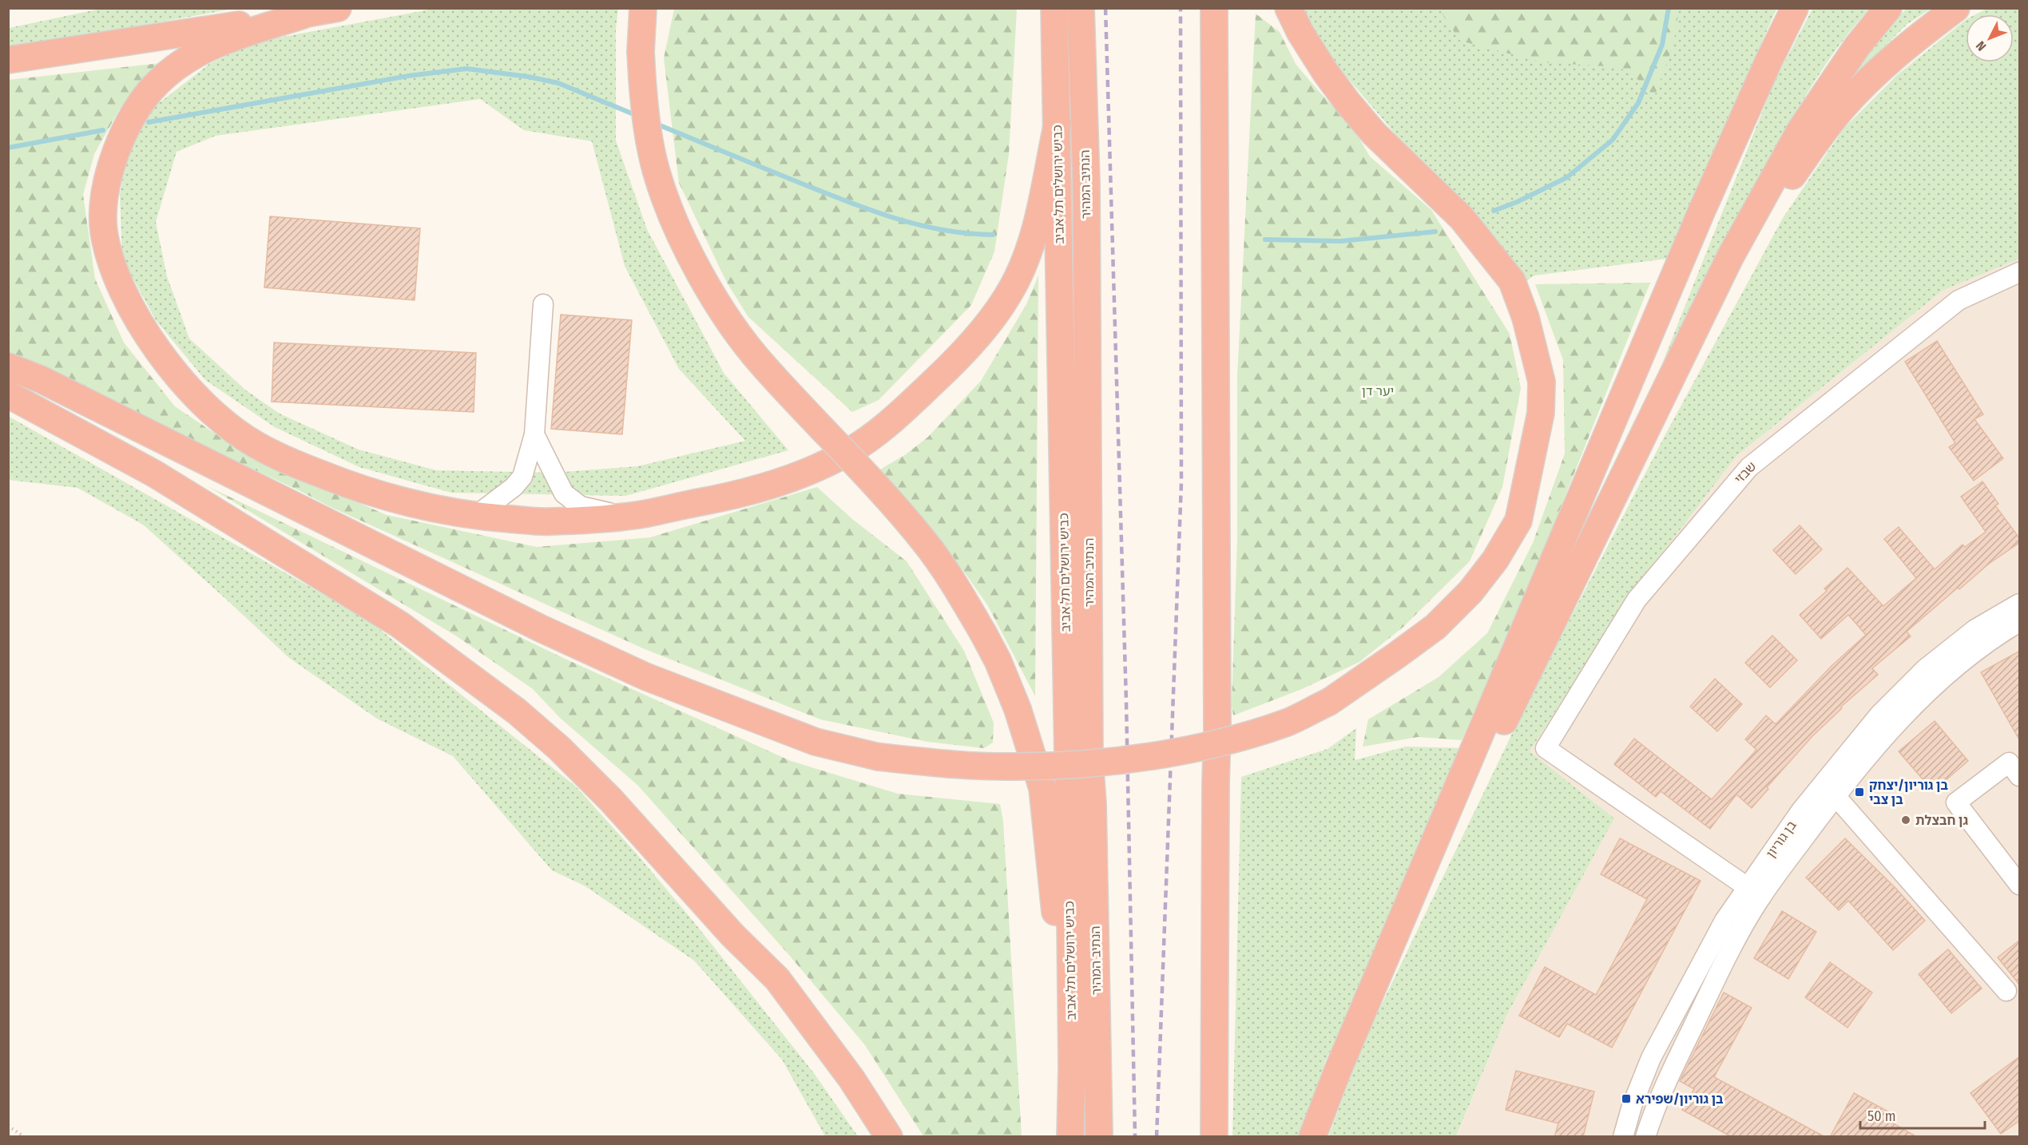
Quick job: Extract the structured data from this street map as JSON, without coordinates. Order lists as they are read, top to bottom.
{
  "streets": {
    "highway": ["כביש ירושלים תל אביב", "הנתיב המהיר"],
    "street": ["שבזי", "בן גוריון"]
  },
  "crossings": [
    ["שבזי", "בן גוריון"]
  ],
  "parks": ["יער דן"],
  "places": {
    "transit": ["בן גוריון/יצחק בן צבי", "בן גוריון/שפירא"],
    "other": ["גן חבצלת"]
  },
  "scale_bar": "50 m",
  "north": "bottom left"
}
